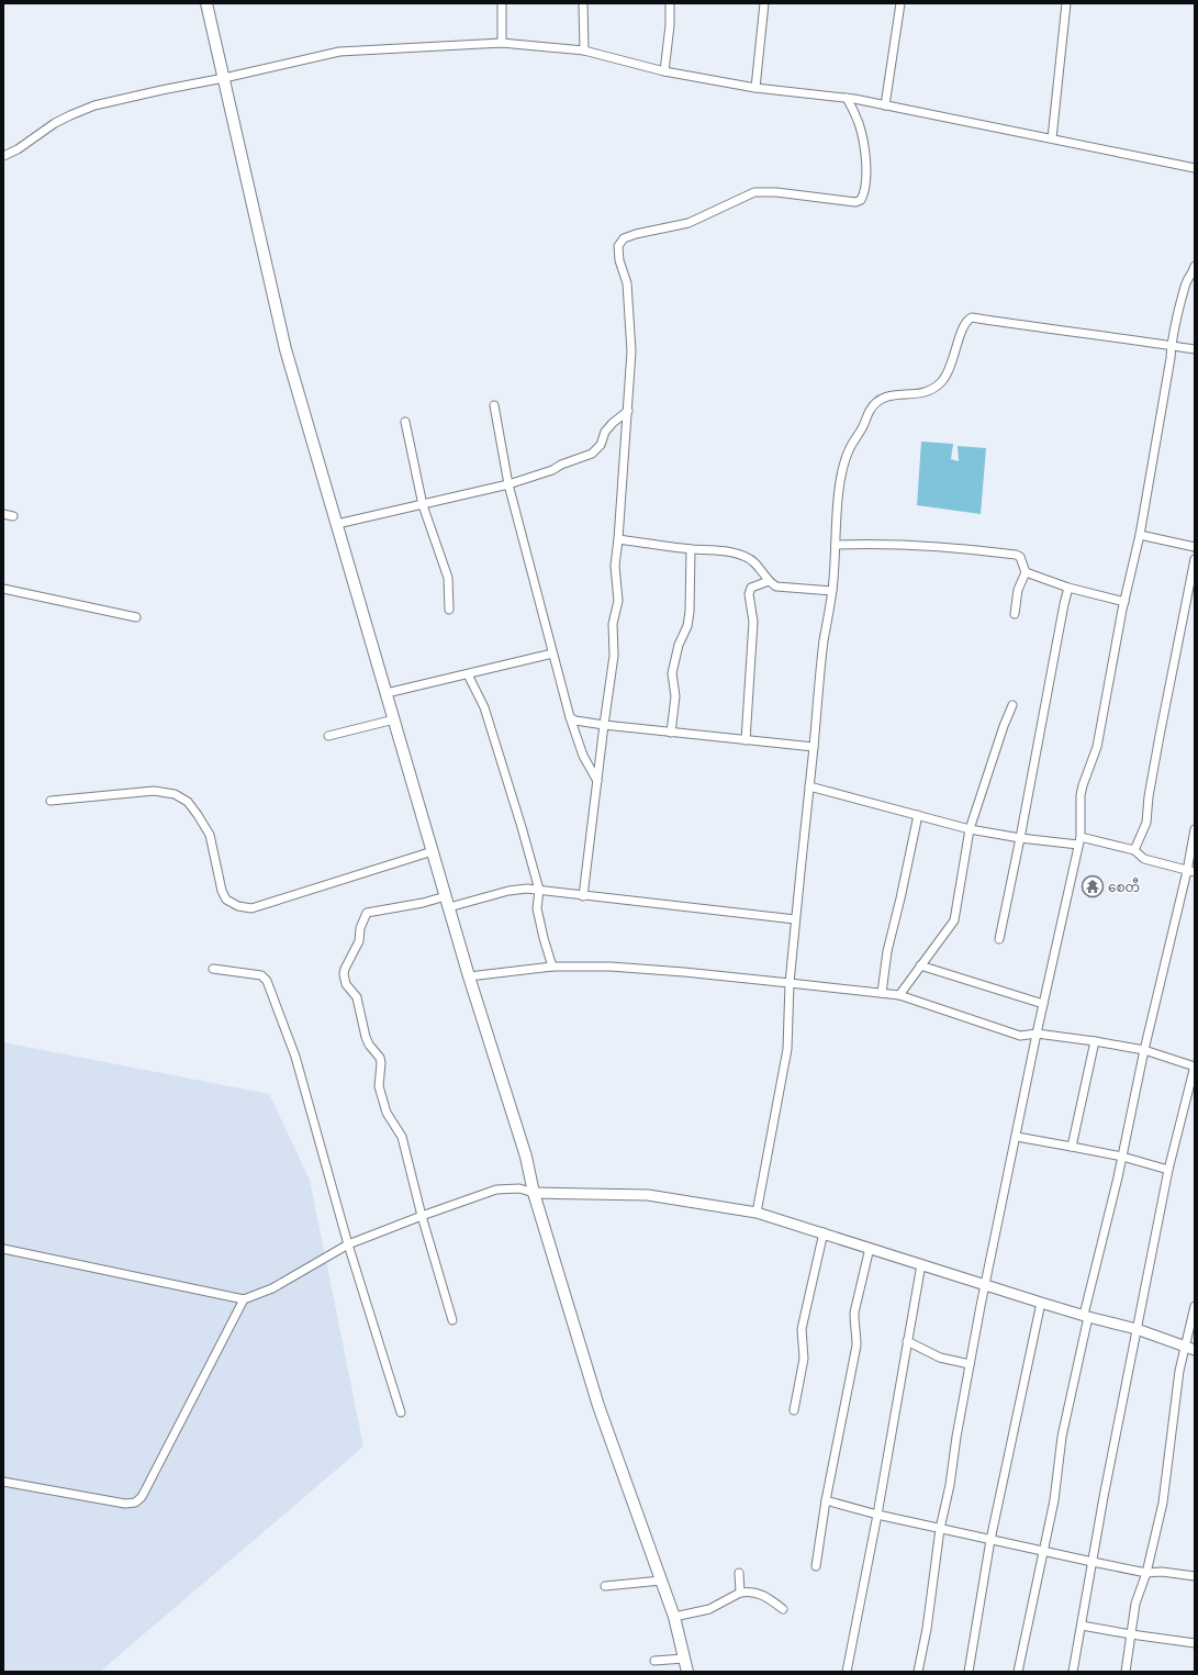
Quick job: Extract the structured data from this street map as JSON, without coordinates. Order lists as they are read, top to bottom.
{
  "places": {
    "temple": ["စေတီ"]
  }
}
